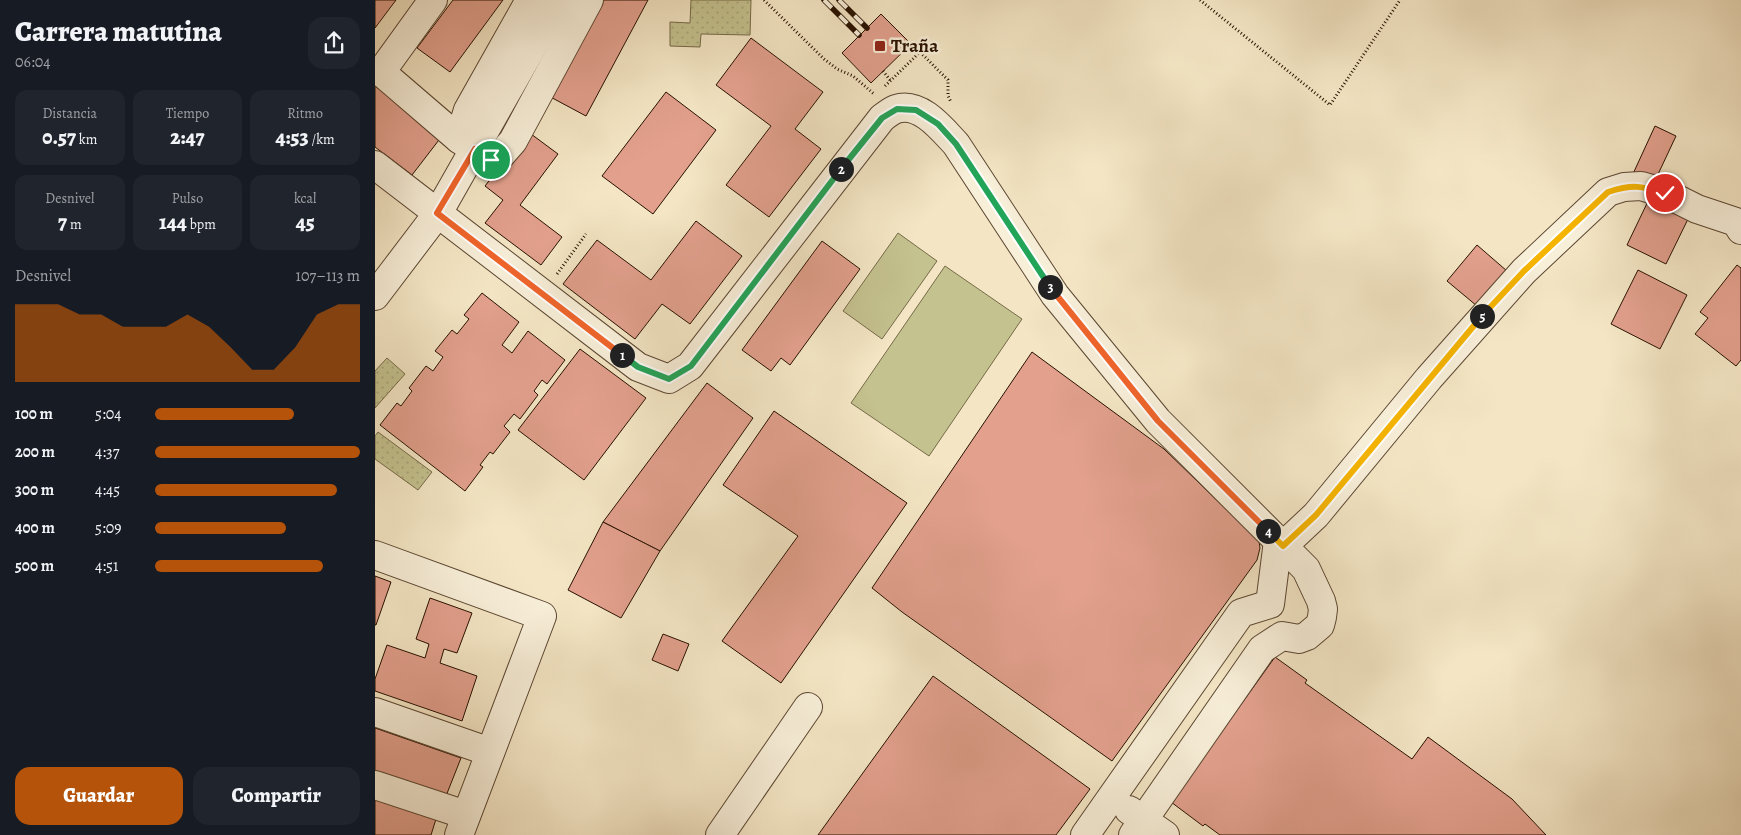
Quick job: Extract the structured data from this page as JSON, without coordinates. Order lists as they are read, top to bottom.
{
  "places": {
    "transit": ["Traña"]
  },
  "page": {
    "heading": ["Carrera matutina", "06:04"],
    "stats": [
      ["Distancia", "0.57 km"],
      ["Tiempo", "2:47"],
      ["Ritmo", "4:53 /km"],
      ["Desnivel", "7 m"],
      ["Pulso", "144 bpm"],
      ["kcal", "45"]
    ],
    "pins": [
      "2",
      "3",
      "5",
      "1",
      "4"
    ],
    "chart": ["Desnivel", "107–113 m"],
    "list": [
      {
        "name": "100 m",
        "note": "5:04"
      },
      {
        "name": "200 m",
        "note": "4:37"
      },
      {
        "name": "300 m",
        "note": "4:45"
      },
      {
        "name": "400 m",
        "note": "5:09"
      },
      {
        "name": "500 m",
        "note": "4:51"
      }
    ],
    "buttons": ["Guardar", "Compartir"]
  }
}
